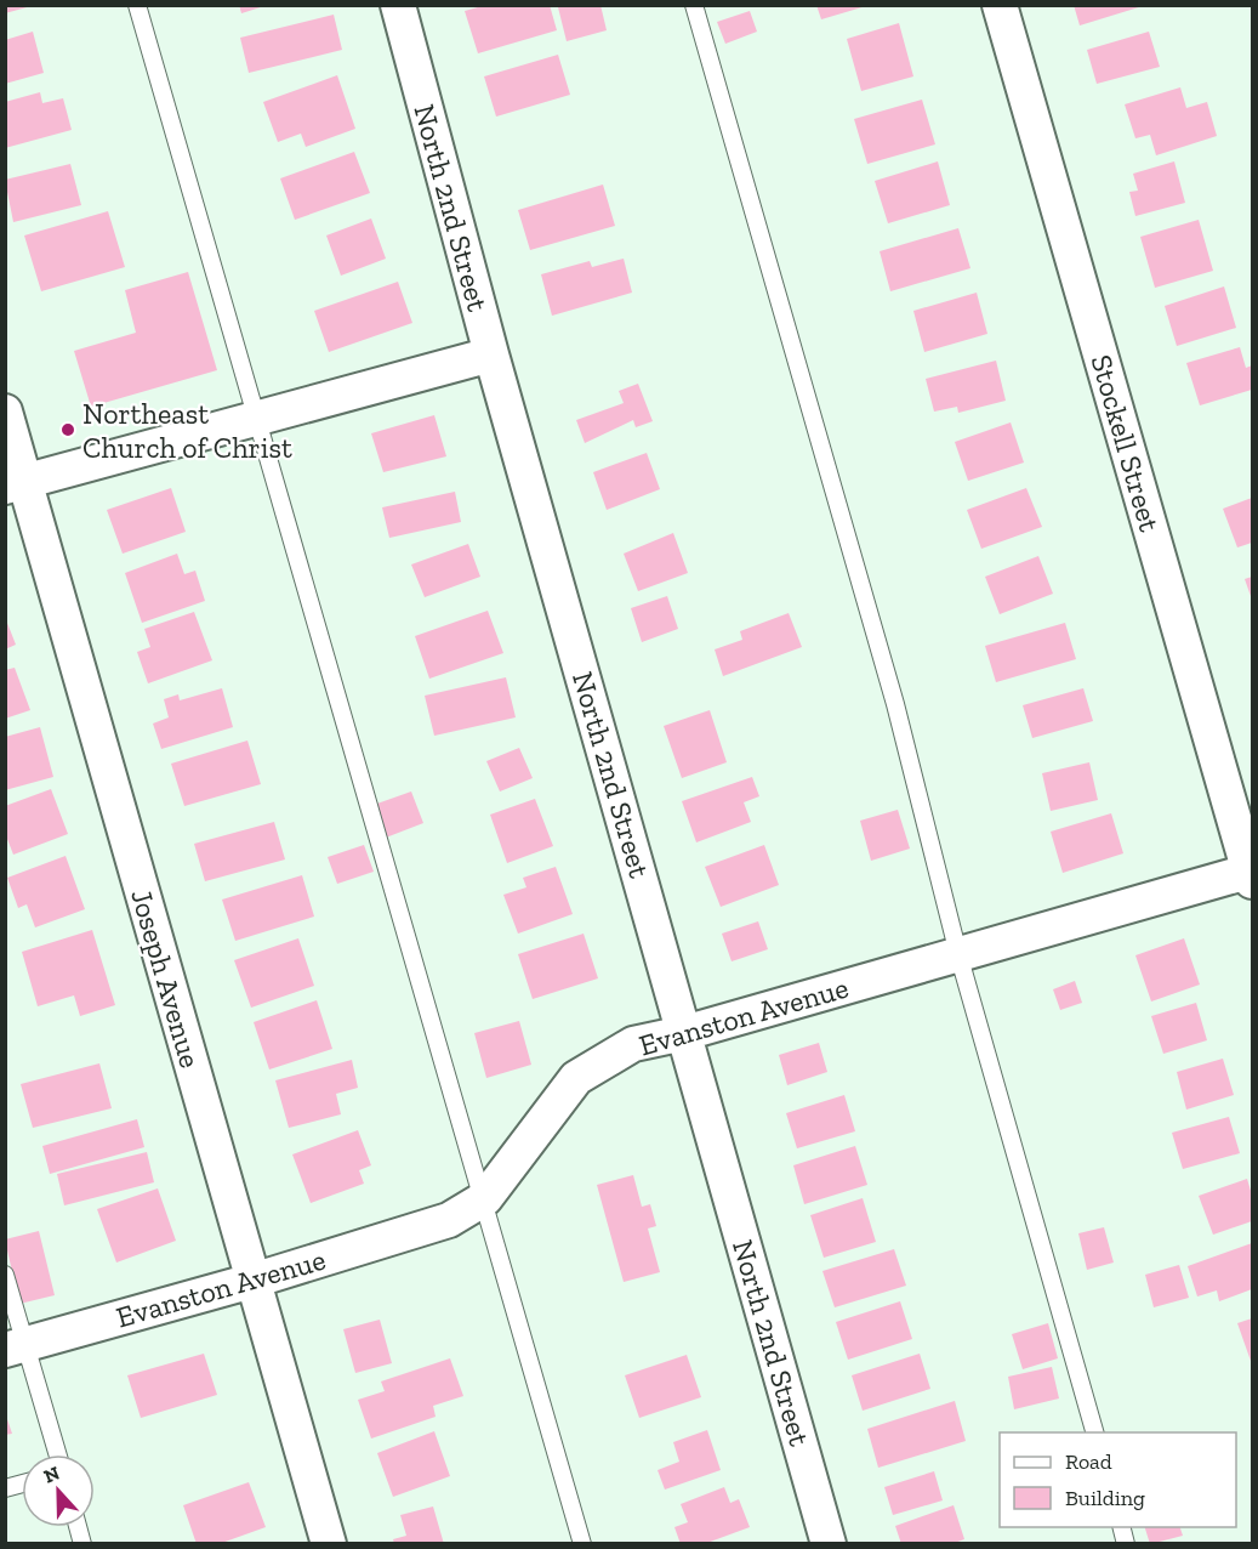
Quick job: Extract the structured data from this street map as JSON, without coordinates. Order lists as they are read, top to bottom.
{
  "streets": {
    "street": [
      "North 2nd Street",
      "Stockell Street",
      "Joseph Avenue",
      "Evanston Avenue"
    ]
  },
  "crossings": [
    ["North 2nd Street", "Evanston Avenue"],
    ["Stockell Street", "Evanston Avenue"],
    ["Joseph Avenue", "Evanston Avenue"]
  ],
  "places": ["Northeast Church of Christ"],
  "legend": ["Road", "Building"],
  "north": "top"
}
